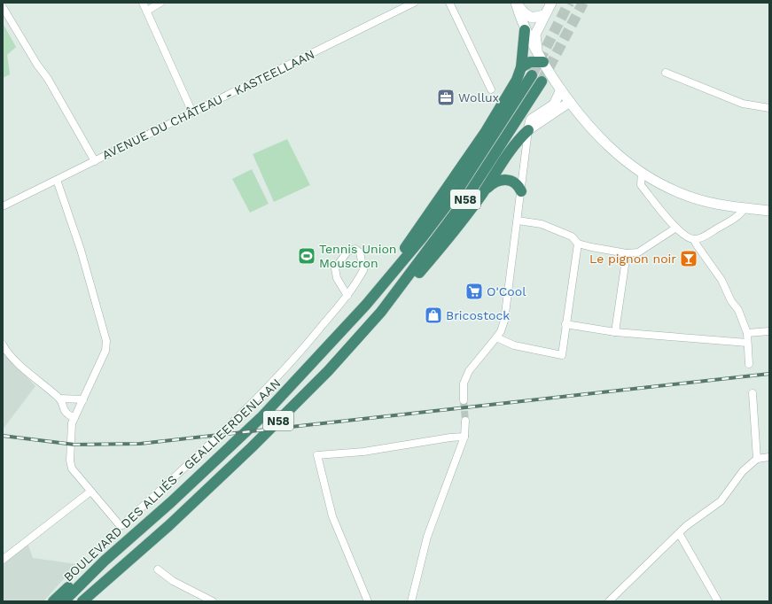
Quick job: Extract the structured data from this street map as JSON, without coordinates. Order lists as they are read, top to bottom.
{
  "streets": {
    "highway": ["N58", "BOULEVARD DES ALLIÉS - GEALLIEERDENLAAN"],
    "street": ["AVENUE DU CHÂTEAU - KASTEELLAAN"]
  },
  "crossings": [
    ["N58", "BOULEVARD DES ALLIÉS - GEALLIEERDENLAAN"]
  ],
  "places": {
    "office": ["Wollux"],
    "sports": ["Tennis Union Mouscron"],
    "bar": ["Le pignon noir"],
    "supermarket": ["O'Cool"],
    "shop": ["Bricostock"]
  }
}
